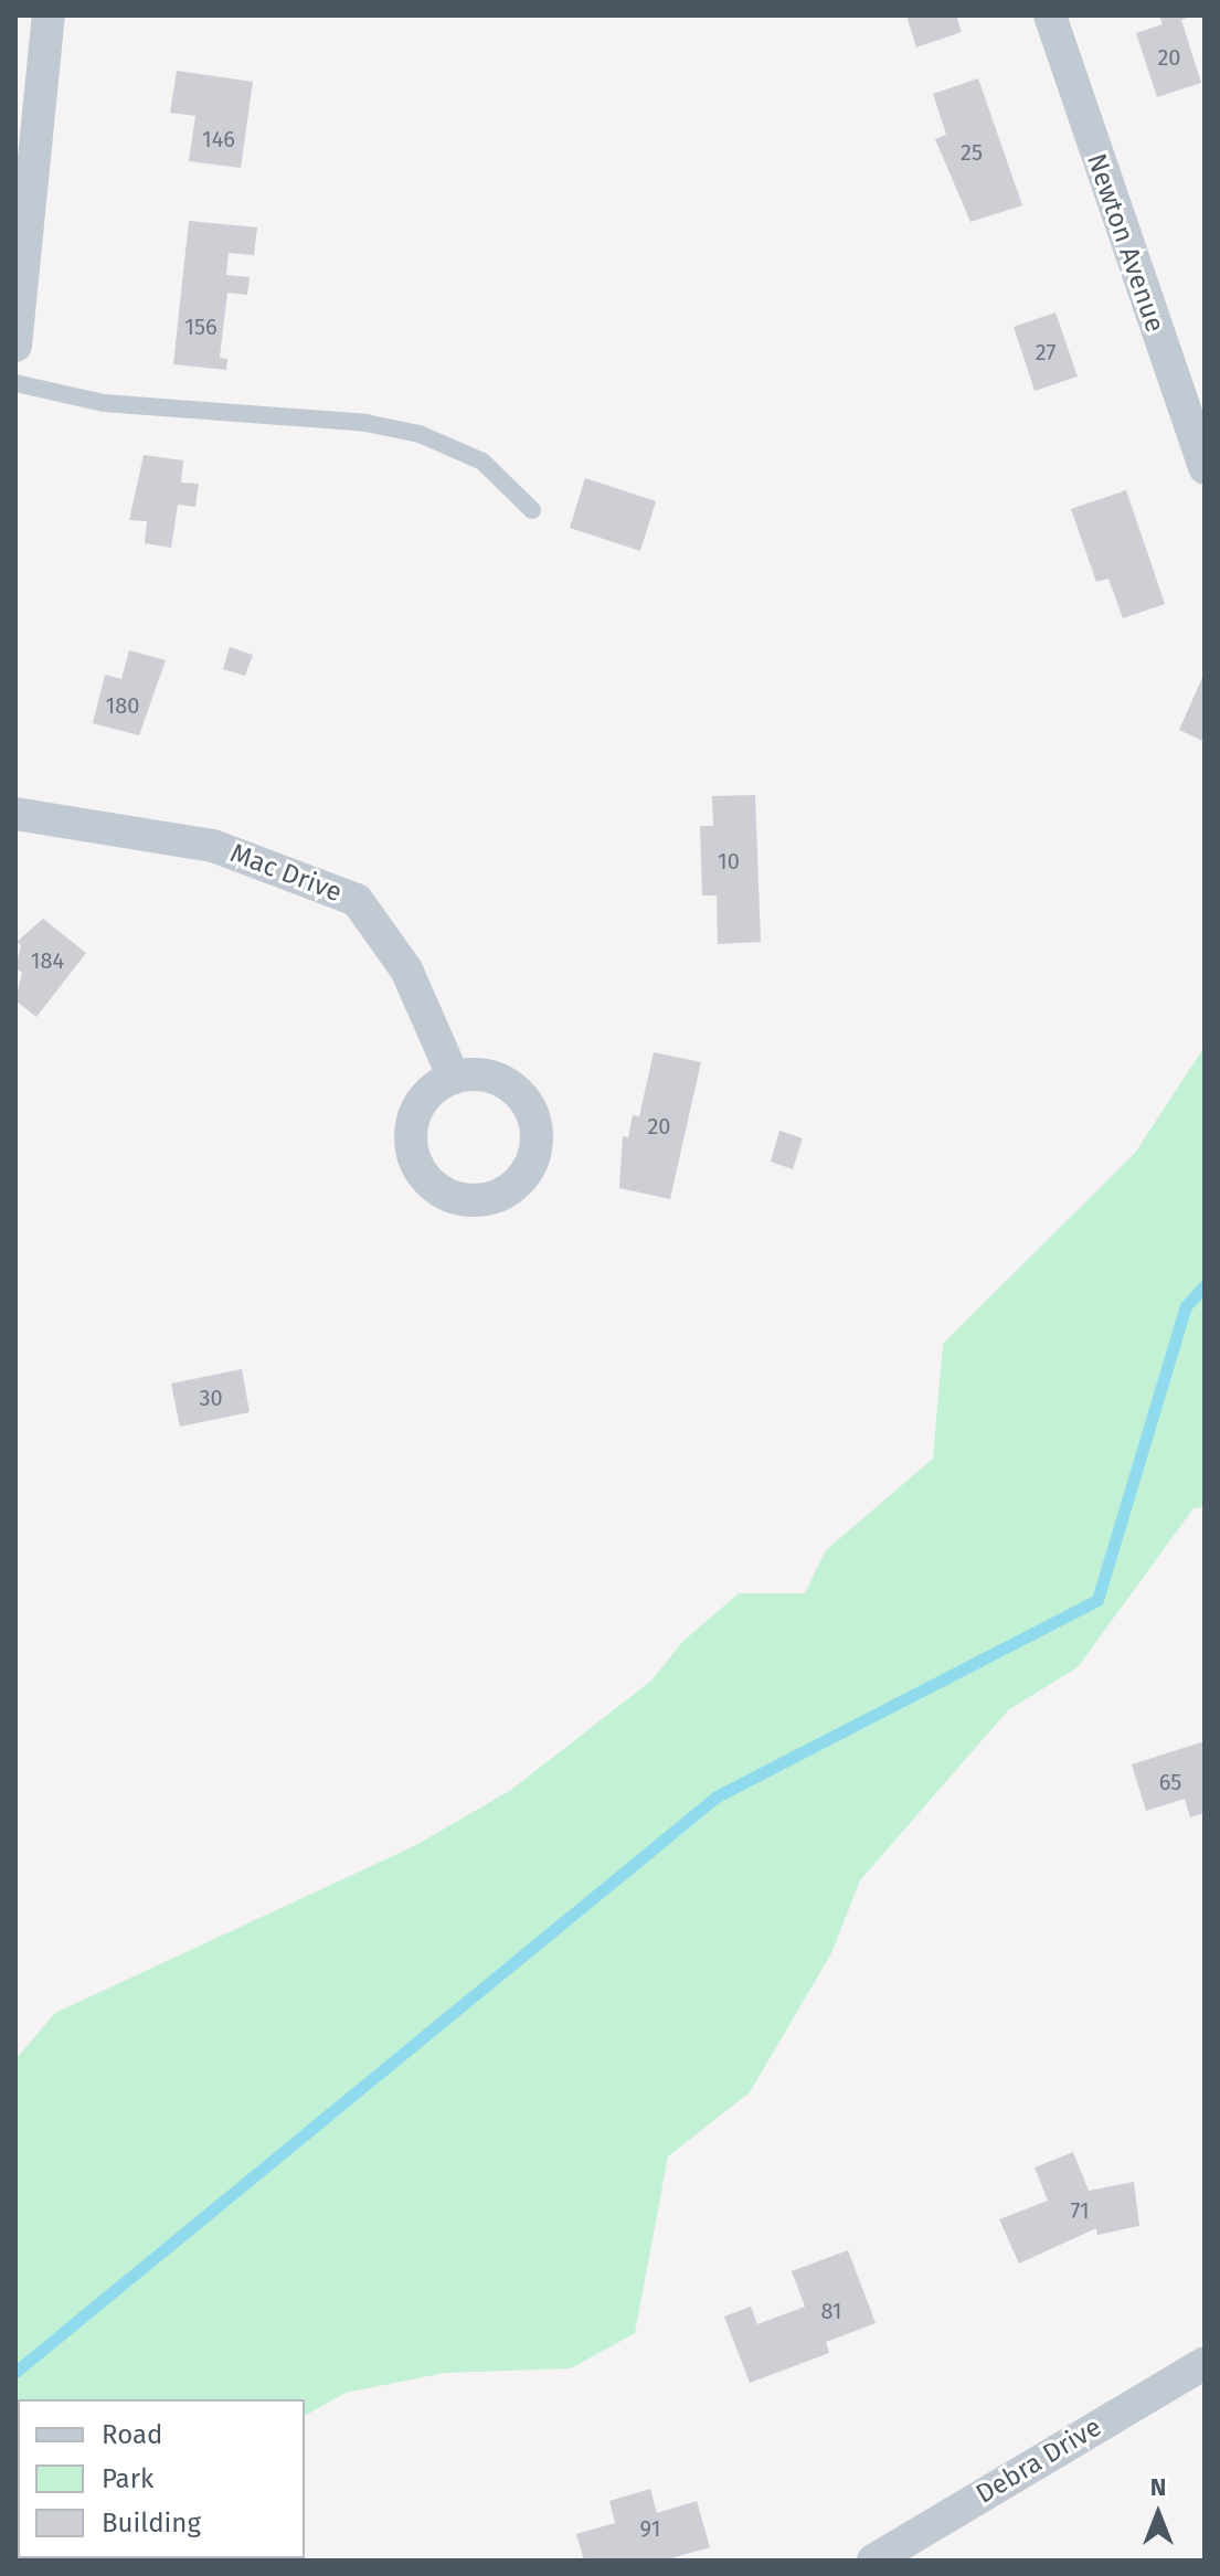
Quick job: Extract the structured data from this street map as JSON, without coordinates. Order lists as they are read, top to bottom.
{
  "streets": {
    "street": ["Newton Avenue", "Mac Drive", "Debra Drive"]
  },
  "house_numbers": [
    "20",
    "146",
    "25",
    "156",
    "27",
    "180",
    "10",
    "184",
    "20",
    "30",
    "65",
    "71",
    "81",
    "91"
  ],
  "legend": ["Road", "Park", "Building"],
  "north": "top"
}
